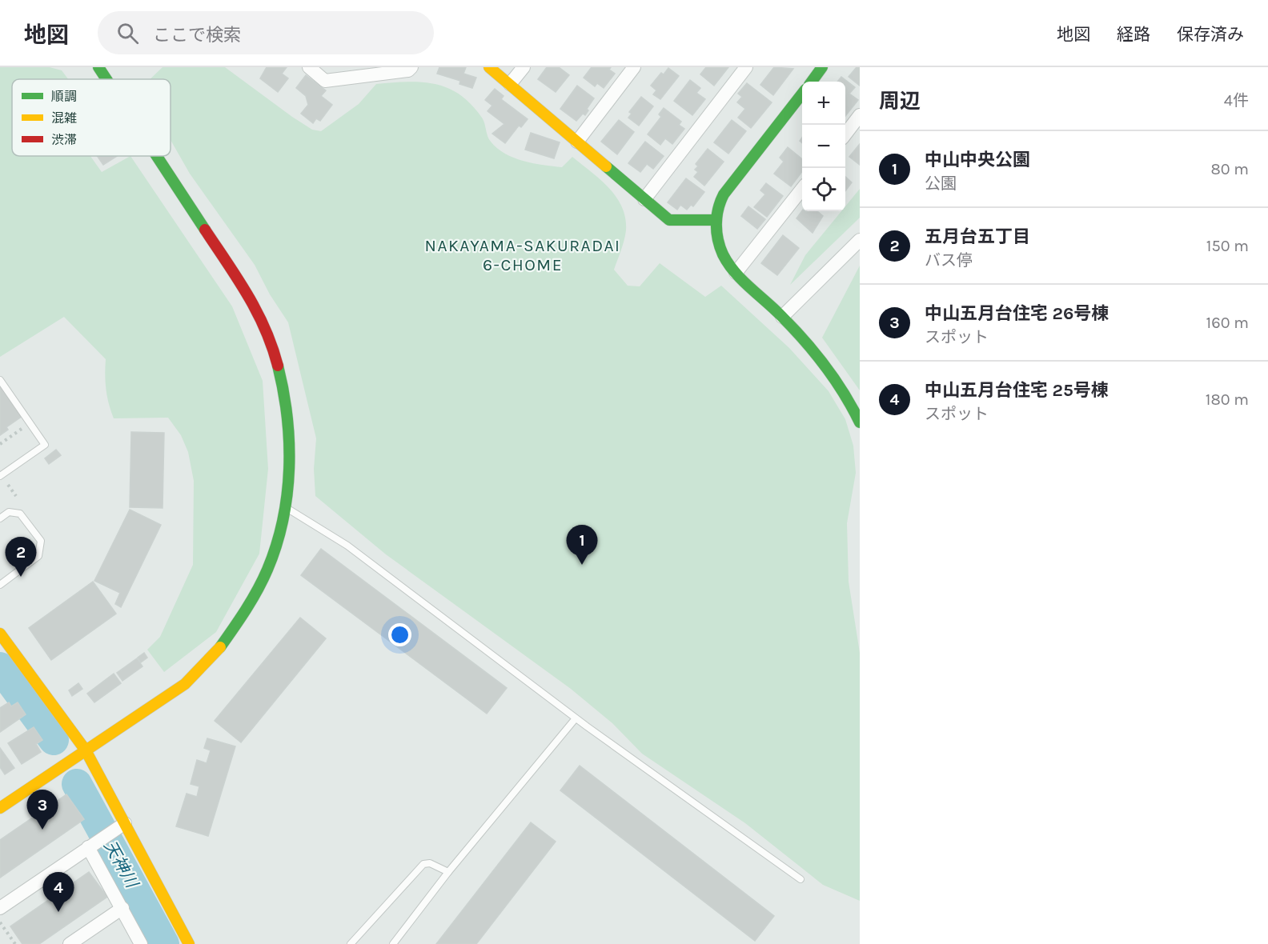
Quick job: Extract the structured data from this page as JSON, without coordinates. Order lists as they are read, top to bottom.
{
  "districts": ["NAKAYAMA-SAKURADAI 6-CHOME"],
  "water": ["天神川"],
  "legend": ["順調", "混雑", "渋滞"],
  "page": {
    "header": "地図",
    "search": "ここで検索",
    "nav": ["地図", "経路", "保存済み"],
    "heading": ["周辺", "4件"],
    "map_buttons": ["+", "−"],
    "list": [
      {
        "mark": "1",
        "name": "中山中央公園",
        "note": "公園",
        "value": "80 m"
      },
      {
        "mark": "2",
        "name": "五月台五丁目",
        "note": "バス停",
        "value": "150 m"
      },
      {
        "mark": "3",
        "name": "中山五月台住宅 26号棟",
        "note": "スポット",
        "value": "160 m"
      },
      {
        "mark": "4",
        "name": "中山五月台住宅 25号棟",
        "note": "スポット",
        "value": "180 m"
      }
    ],
    "pins": [
      "1",
      "2",
      "3",
      "4"
    ]
  }
}
